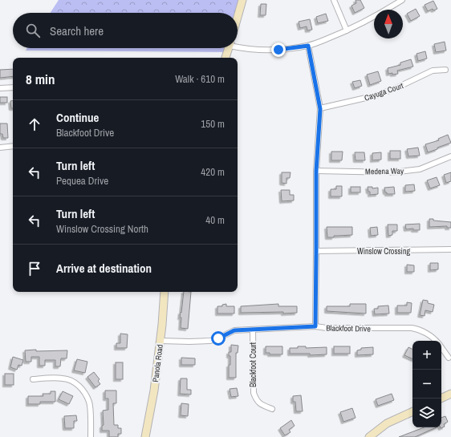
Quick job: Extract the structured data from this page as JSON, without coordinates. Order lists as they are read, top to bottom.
{
  "streets": {
    "main road": ["Panola Road"],
    "street": [
      "Cayuga Court",
      "Medena Way",
      "Winslow Crossing",
      "Blackfoot Drive",
      "Blackfoot Court"
    ]
  },
  "crossings": [
    ["Blackfoot Drive", "Panola Road"],
    ["Blackfoot Drive", "Blackfoot Court"]
  ],
  "north": "top",
  "page": {
    "search": "Search here",
    "heading": ["8 min", "Walk · 610 m"],
    "list": [
      ["Continue", "Blackfoot Drive", "150 m"],
      ["Turn left", "Pequea Drive", "420 m"],
      ["Turn left", "Winslow Crossing North", "40 m"],
      "Arrive at destination"
    ],
    "map_buttons": ["+", "−"]
  }
}
